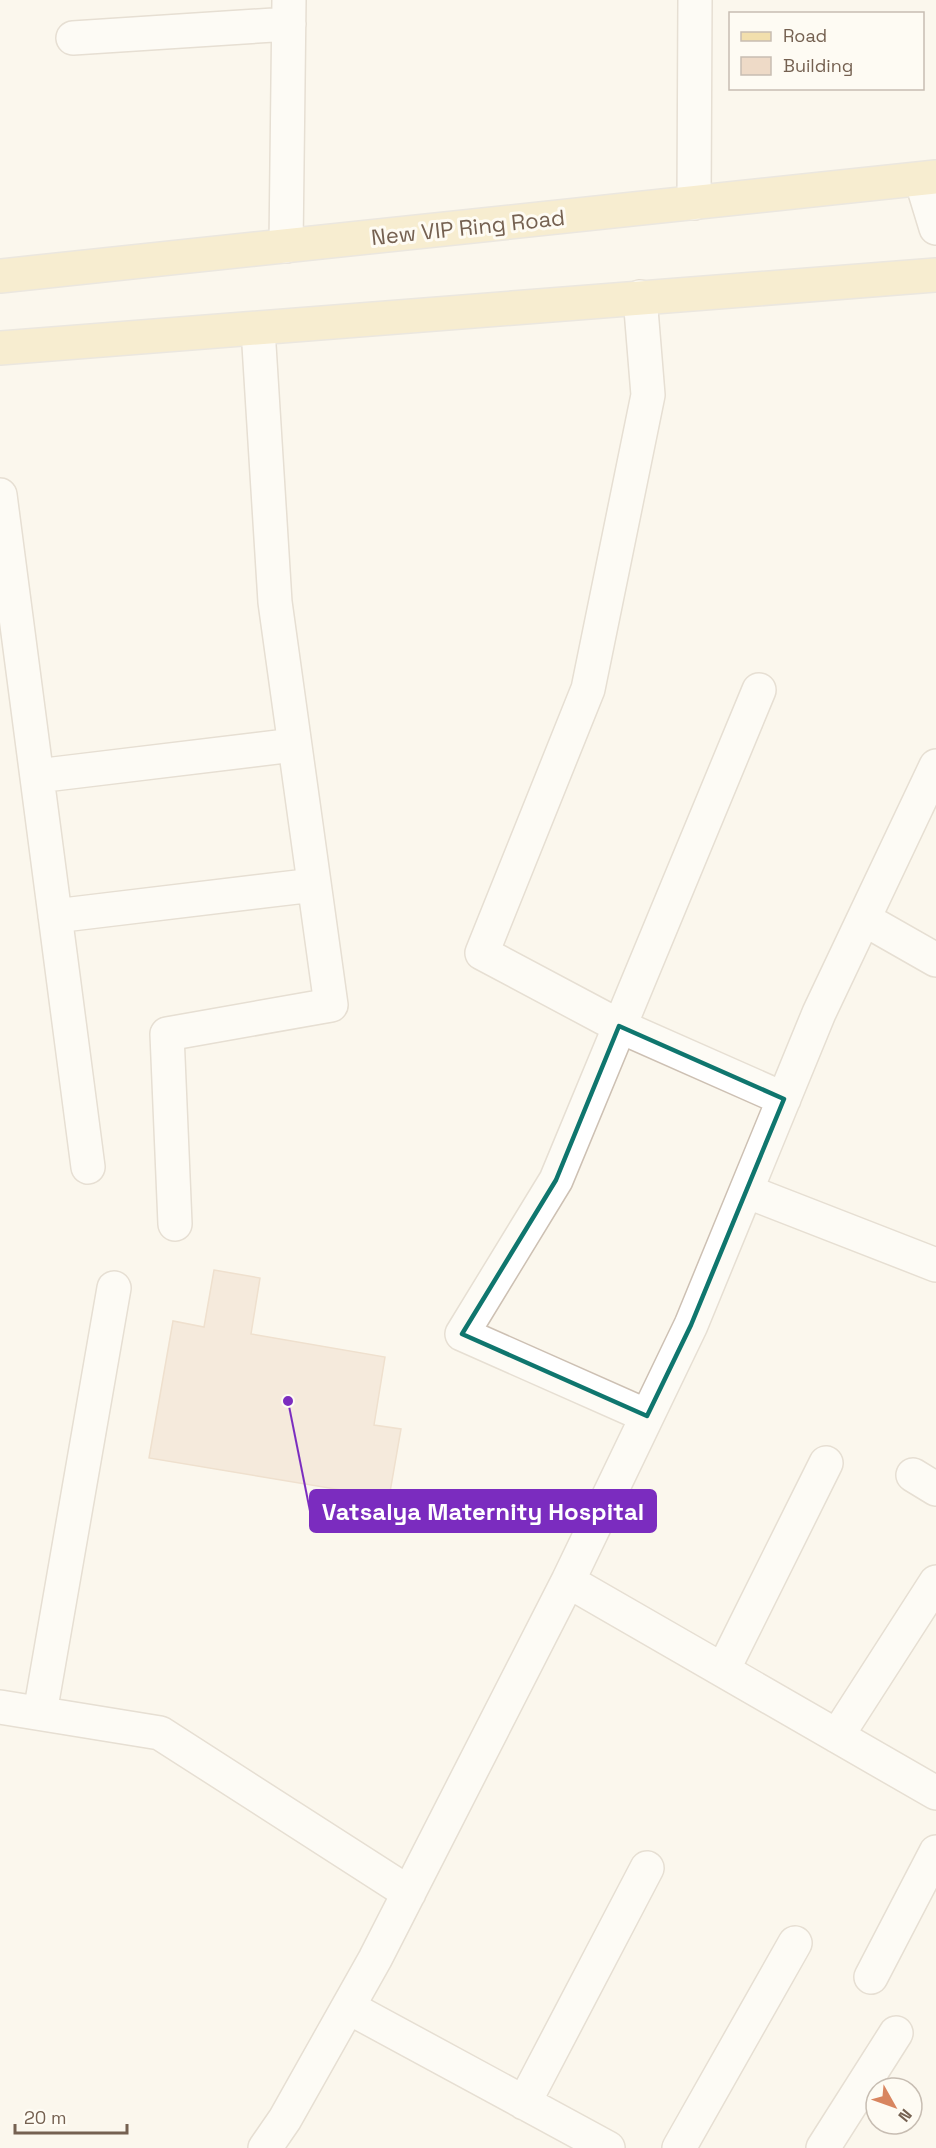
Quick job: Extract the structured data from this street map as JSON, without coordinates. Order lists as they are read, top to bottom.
{
  "streets": {
    "main road": ["New VIP Ring Road"]
  },
  "places": ["Vatsalya Maternity Hospital"],
  "legend": ["Road", "Building"],
  "scale_bar": "20 m",
  "north": "bottom right"
}
